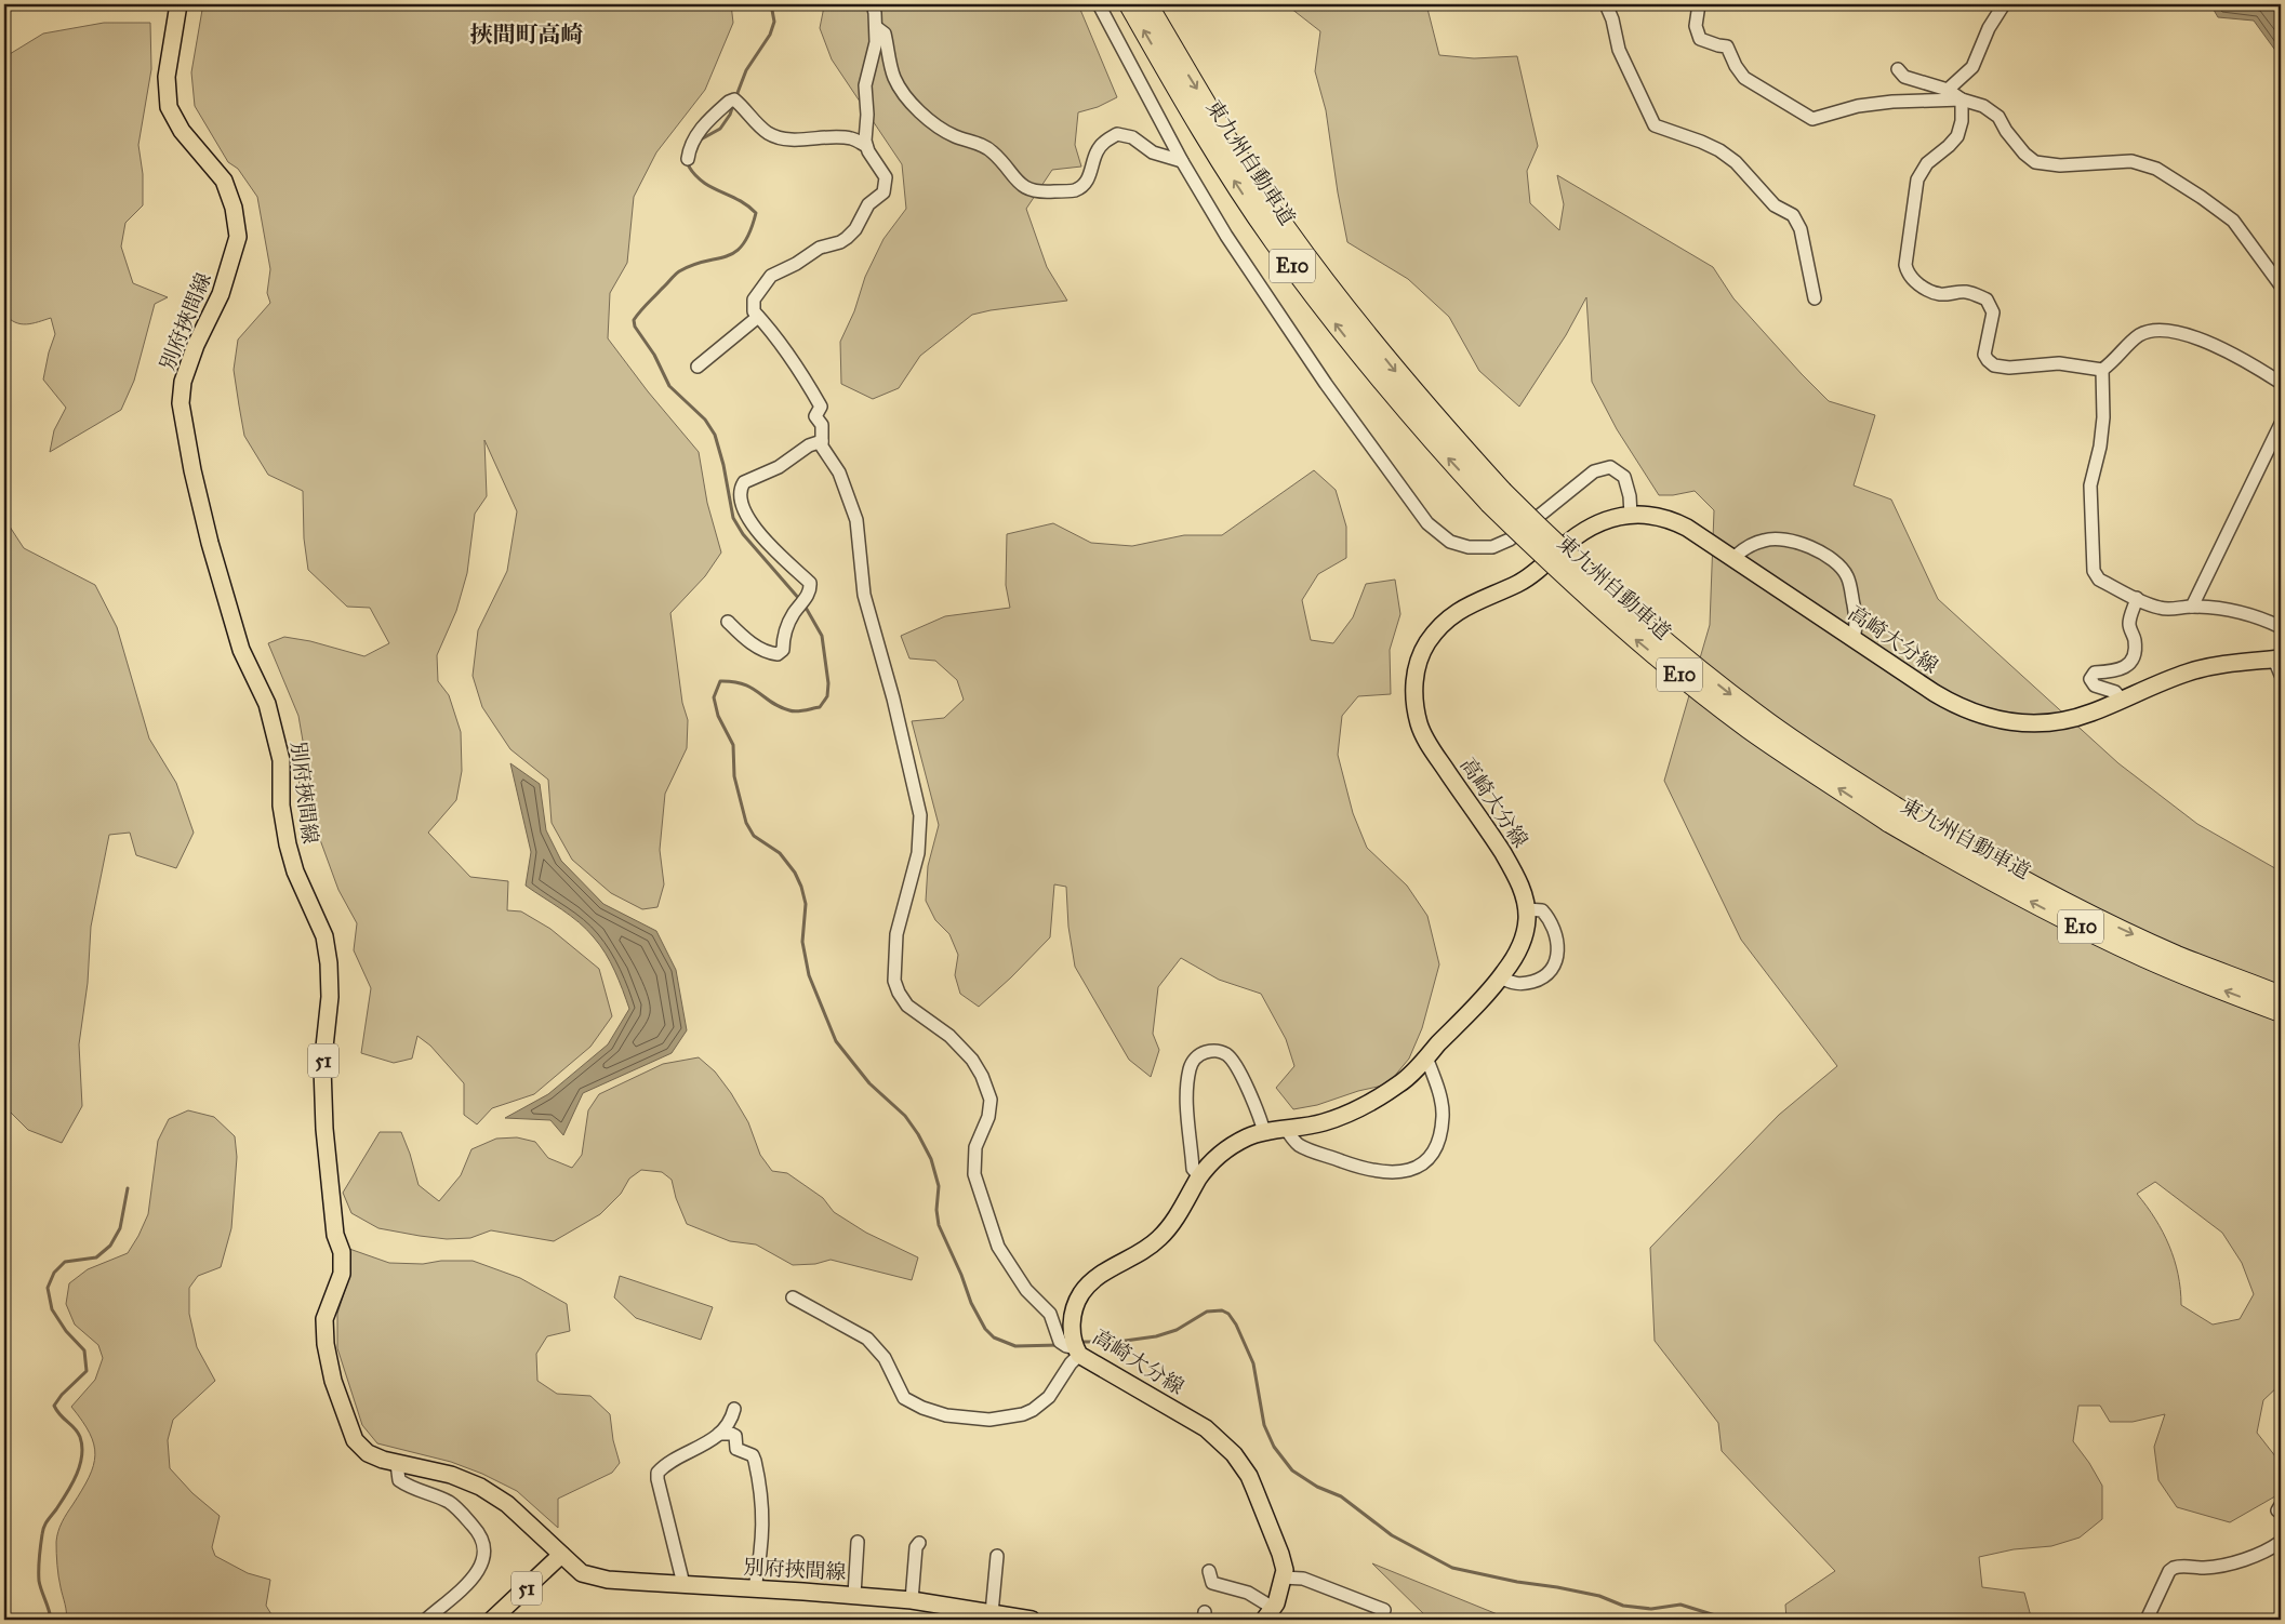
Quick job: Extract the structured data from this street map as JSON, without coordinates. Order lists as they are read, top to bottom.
{
  "streets": {
    "highway": ["東九州自動車道", "E10"],
    "main road": ["別府挾間線", "高崎大分線", "51"]
  },
  "crossings": [
    ["別府挾間線", "51"]
  ],
  "districts": ["挾間町高崎"]
}
